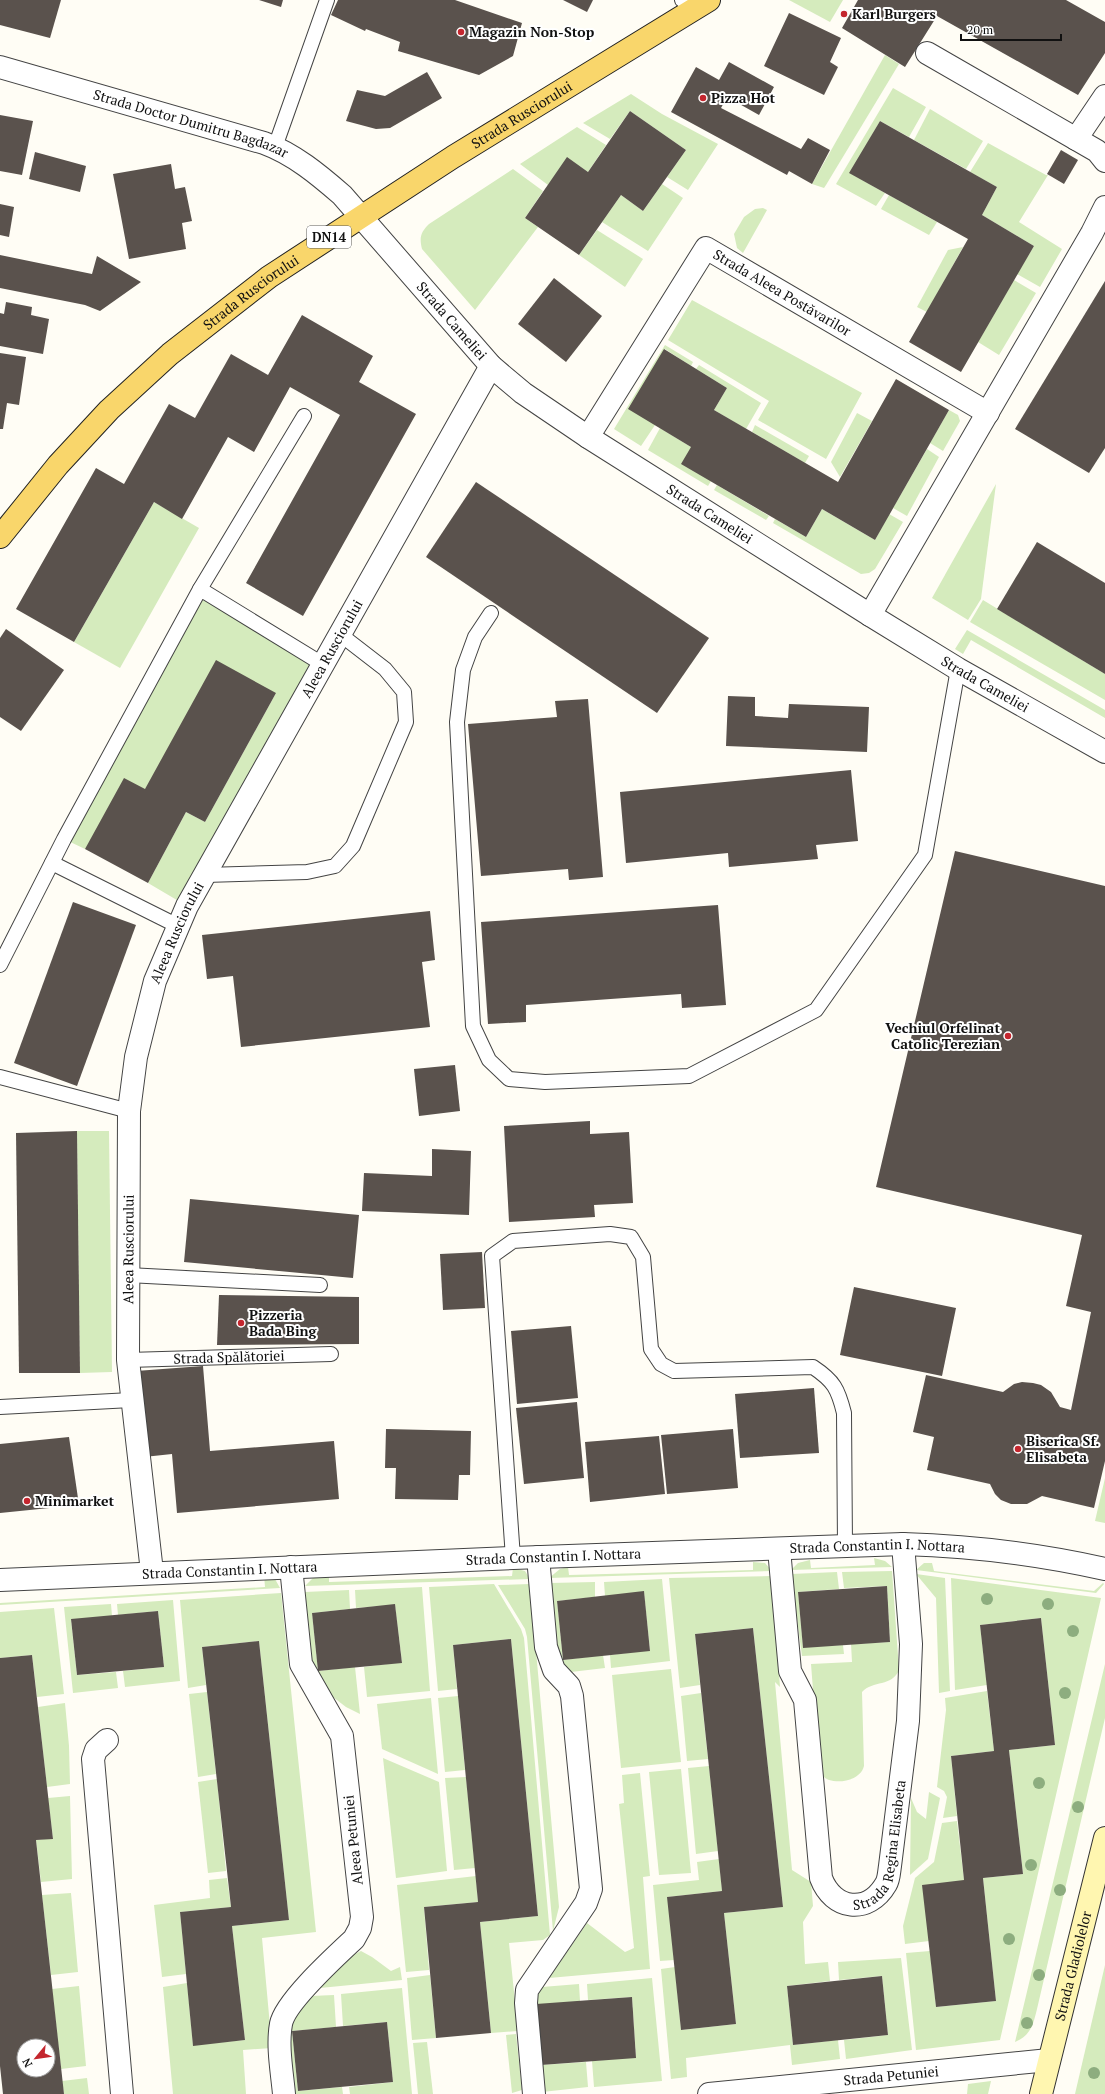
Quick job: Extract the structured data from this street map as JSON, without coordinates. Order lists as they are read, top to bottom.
{
  "streets": {
    "main road": ["Strada Rusciorului", "DN14"],
    "street": [
      "Strada Doctor Dumitru Bagdazar",
      "Strada Aleea Postăvarilor",
      "Strada Cameliei",
      "Aleea Rusciorului",
      "Strada Constantin I. Nottara",
      "Strada Regina Elisabeta",
      "Aleea Petuniei",
      "Strada Gladiolelor",
      "Strada Petuniei"
    ],
    "lane": ["Strada Spălătoriei"]
  },
  "crossings": [
    ["Strada Rusciorului", "Strada Doctor Dumitru Bagdazar"],
    ["Strada Rusciorului", "Strada Cameliei"],
    ["Strada Doctor Dumitru Bagdazar", "Strada Cameliei"],
    ["Strada Aleea Postăvarilor", "Strada Cameliei"],
    ["Strada Cameliei", "Aleea Rusciorului"],
    ["Aleea Rusciorului", "Strada Spălătoriei"],
    ["Aleea Rusciorului", "Strada Constantin I. Nottara"],
    ["Strada Constantin I. Nottara", "Strada Regina Elisabeta"],
    ["Strada Constantin I. Nottara", "Aleea Petuniei"],
    ["Strada Gladiolelor", "Strada Petuniei"]
  ],
  "places": [
    "Karl Burgers",
    "Magazin Non-Stop",
    "Pizza Hot",
    "Vechiul Orfelinat Catolic Terezian",
    "Pizzeria Bada Bing",
    "Biserica Sf. Elisabeta",
    "Minimarket"
  ],
  "scale_bar": "20 m",
  "north": "bottom left"
}
